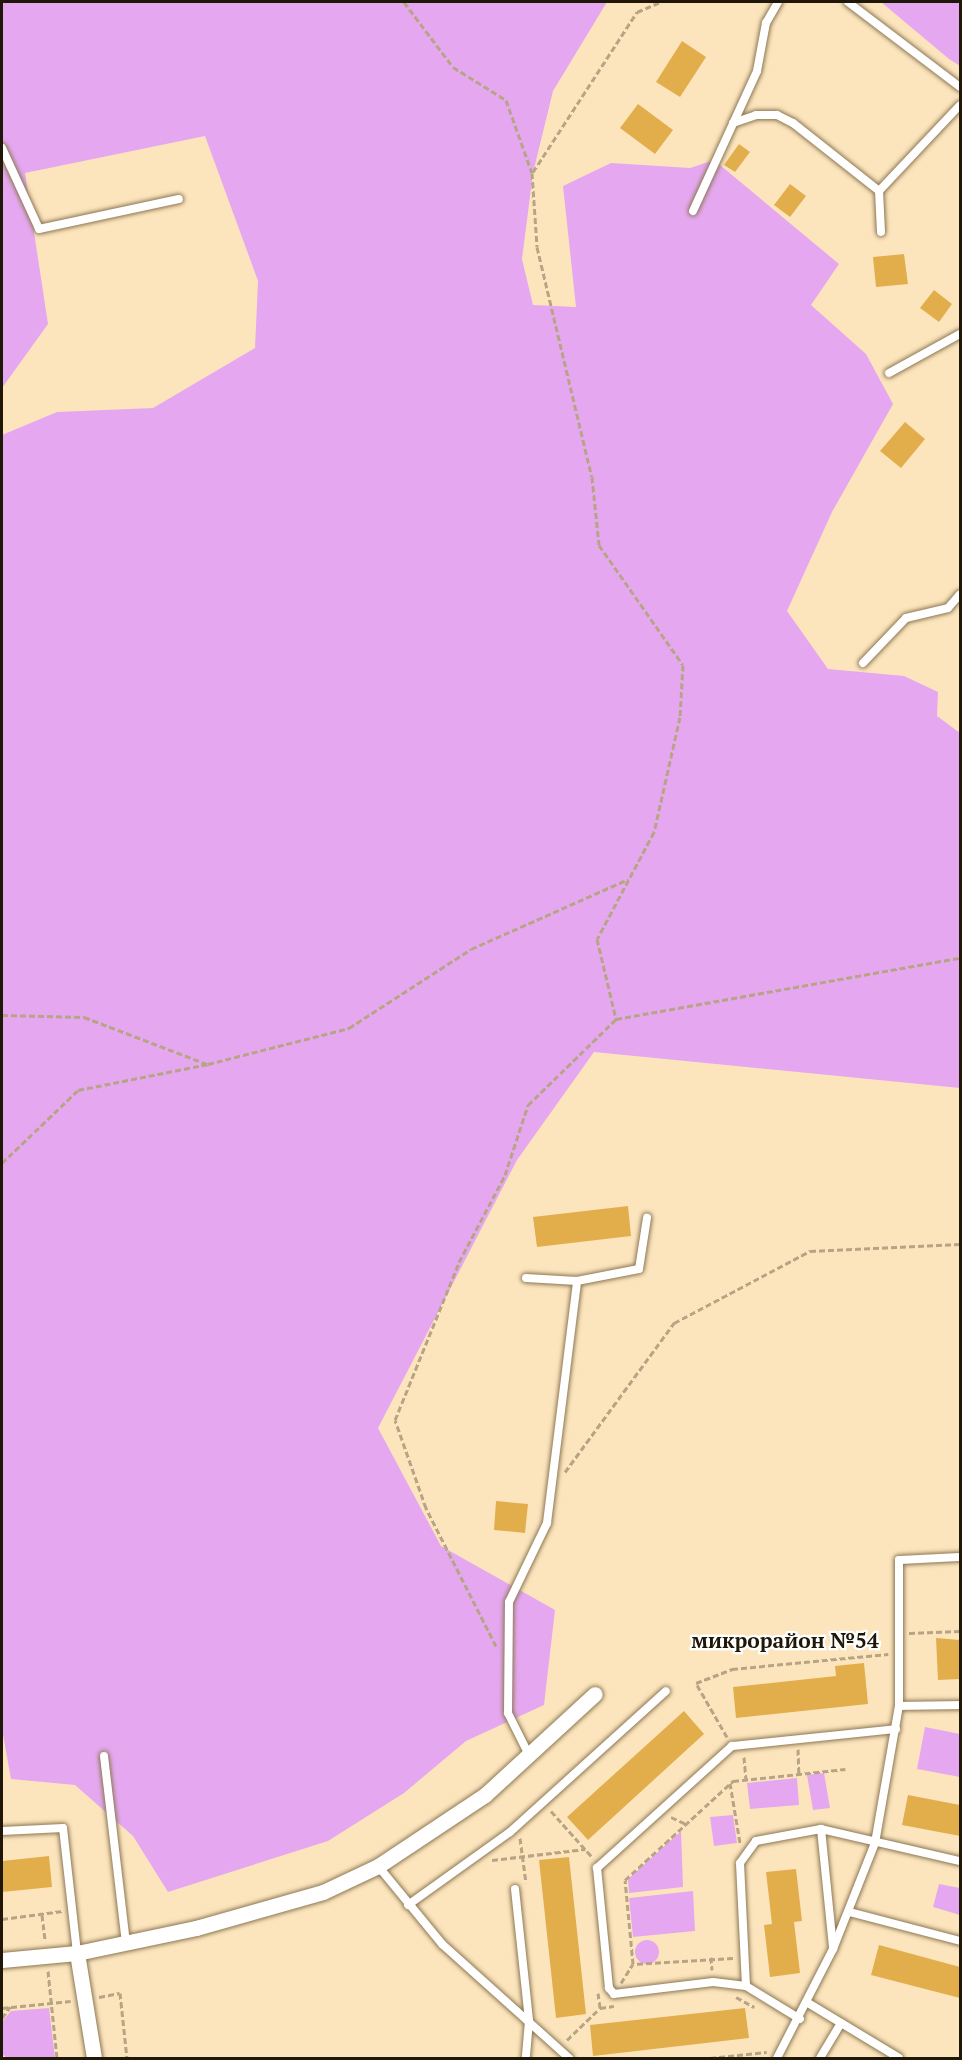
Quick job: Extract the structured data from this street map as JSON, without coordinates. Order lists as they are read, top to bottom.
{
  "districts": ["микрорайон №54"]
}
